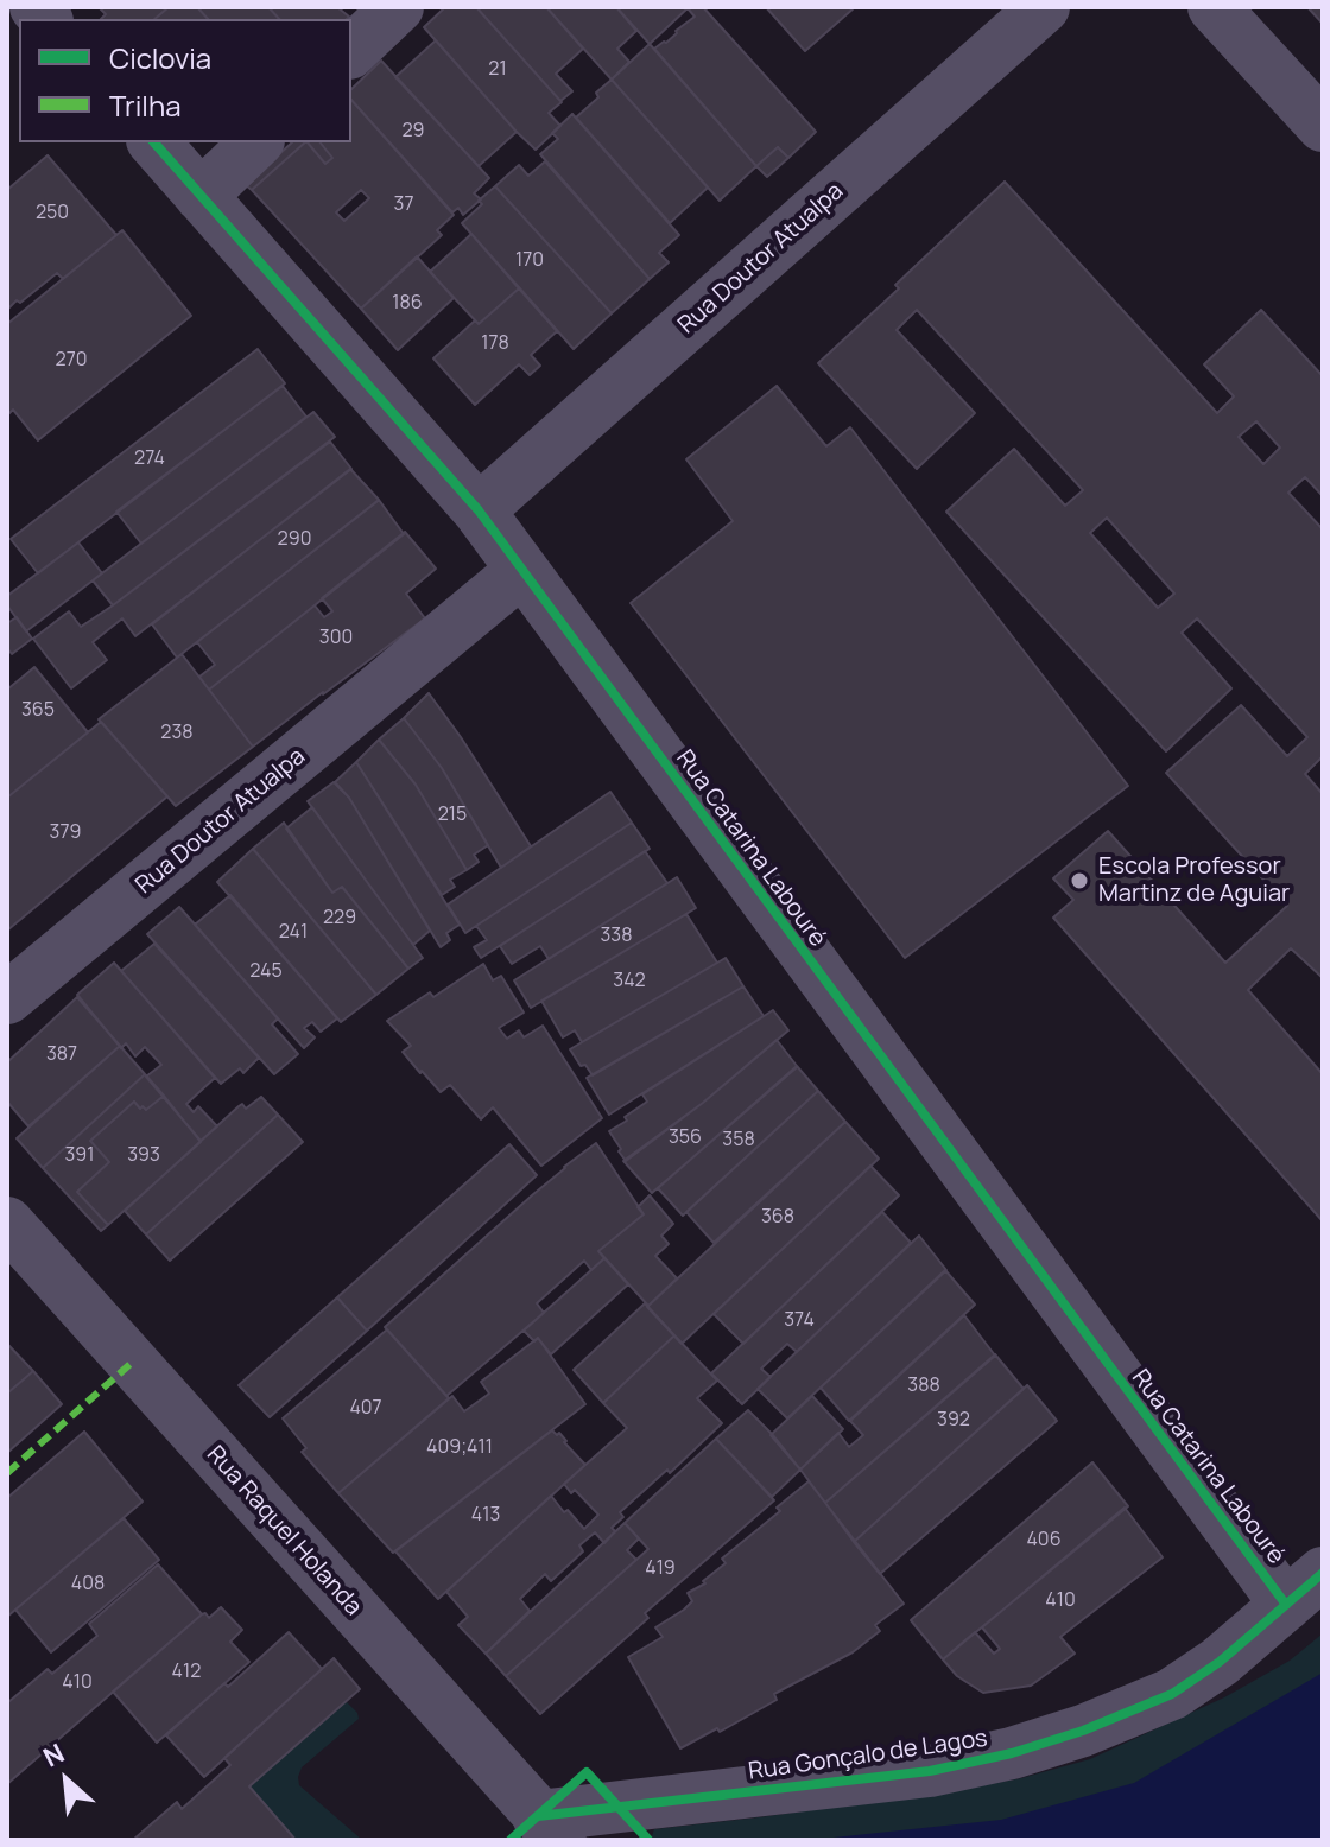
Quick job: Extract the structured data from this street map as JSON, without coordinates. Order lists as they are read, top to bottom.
{
  "streets": {
    "street": [
      "Rua Doutor Atualpa",
      "Rua Catarina Labouré",
      "Rua Raquel Holanda",
      "Rua Gonçalo de Lagos"
    ]
  },
  "crossings": [
    ["Rua Doutor Atualpa", "Rua Catarina Labouré"],
    ["Rua Catarina Labouré", "Rua Gonçalo de Lagos"],
    ["Rua Raquel Holanda", "Rua Gonçalo de Lagos"]
  ],
  "places": ["Escola Professor Martinz de Aguiar"],
  "house_numbers": [
    "21",
    "29",
    "37",
    "250",
    "170",
    "186",
    "178",
    "270",
    "274",
    "290",
    "300",
    "365",
    "238",
    "215",
    "379",
    "229",
    "241",
    "338",
    "245",
    "342",
    "387",
    "356",
    "358",
    "391",
    "393",
    "368",
    "374",
    "388",
    "407",
    "392",
    "409;411",
    "413",
    "406",
    "419",
    "408",
    "410",
    "412",
    "410"
  ],
  "legend": ["Ciclovia", "Trilha"],
  "north": "top left"
}
